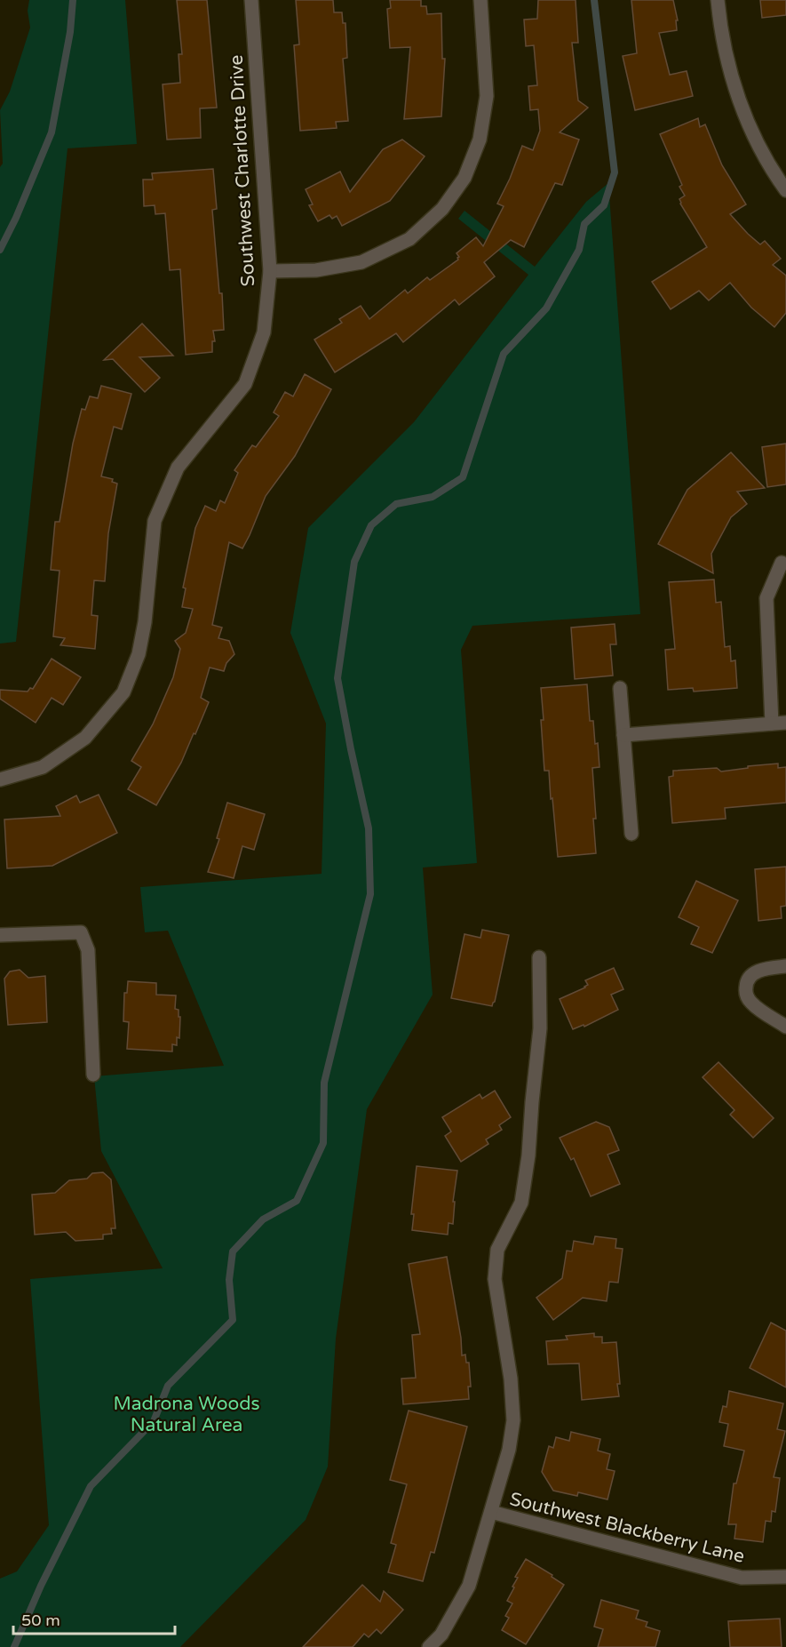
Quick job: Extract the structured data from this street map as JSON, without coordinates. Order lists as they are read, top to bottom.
{
  "streets": {
    "street": ["Southwest Charlotte Drive", "Southwest Blackberry Lane"]
  },
  "parks": ["Madrona Woods Natural Area"],
  "scale_bar": "50 m"
}
